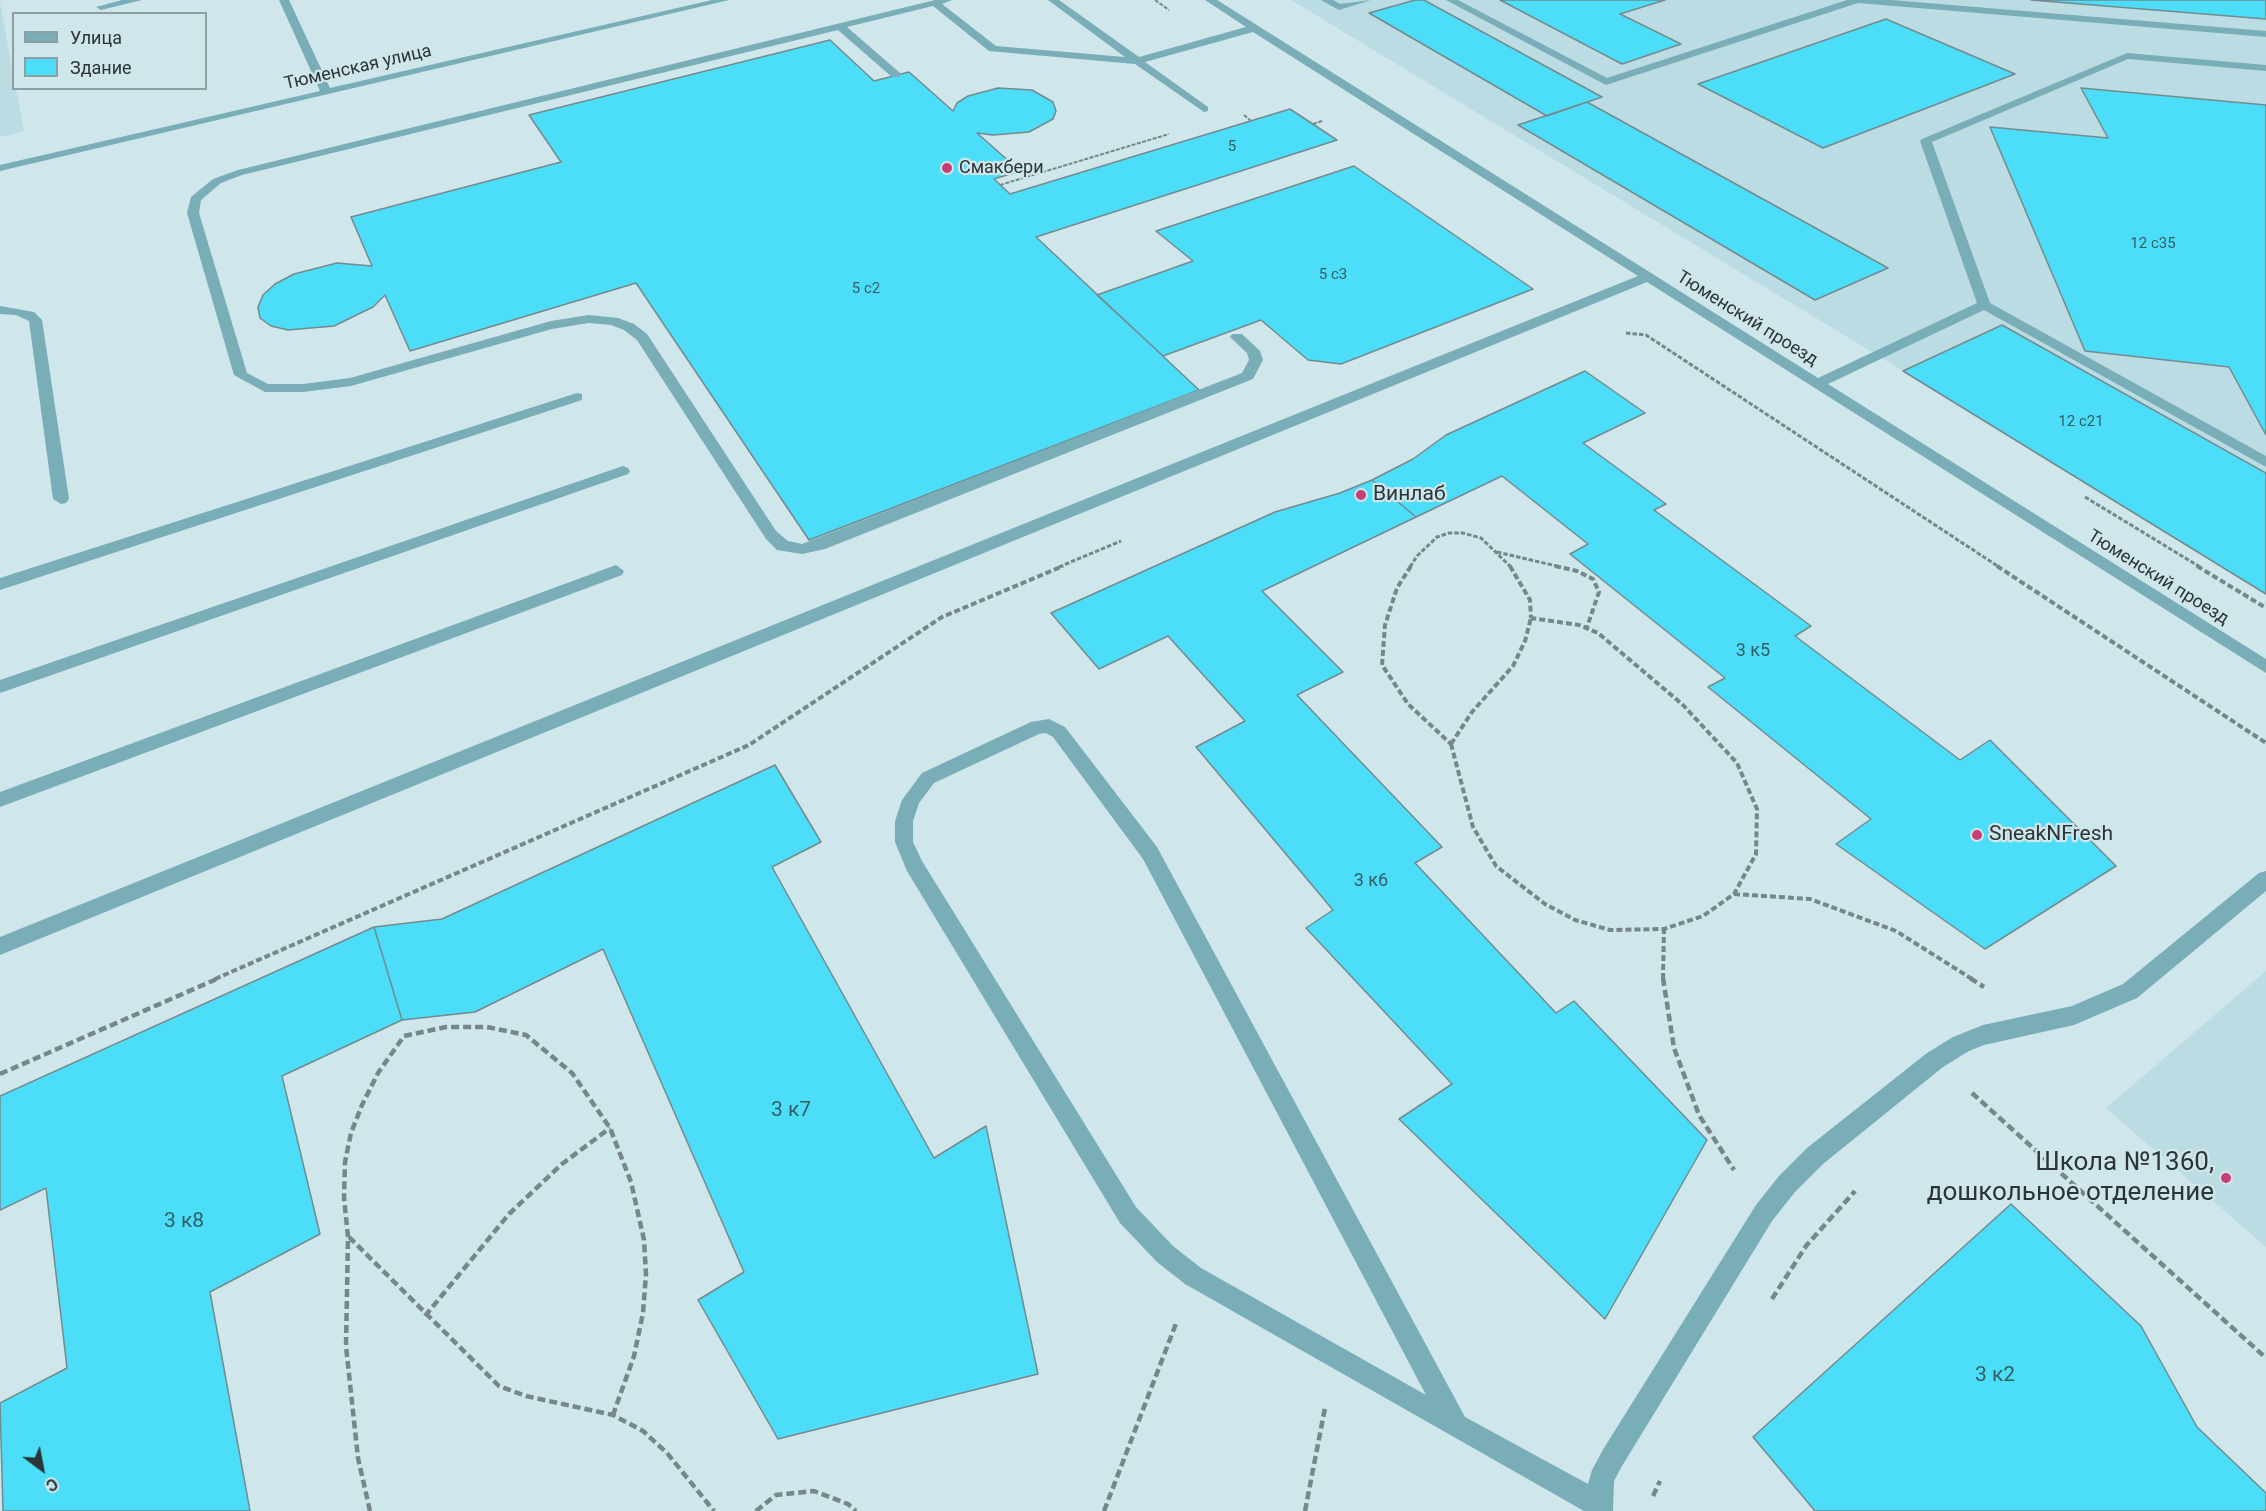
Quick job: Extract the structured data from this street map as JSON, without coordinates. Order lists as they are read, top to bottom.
{
  "streets": {
    "street": ["Тюменская улица", "Тюменский проезд"]
  },
  "places": [
    "Смакбери",
    "Винлаб",
    "SneakNFresh",
    "Школа №1360, дошкольное отделение"
  ],
  "house_numbers": [
    "5",
    "12 с35",
    "5 с3",
    "5 с2",
    "12 с21",
    "3 к5",
    "3 к6",
    "3 к7",
    "3 к8",
    "3 к2"
  ],
  "legend": ["Улица", "Здание"],
  "north": "bottom right"
}
